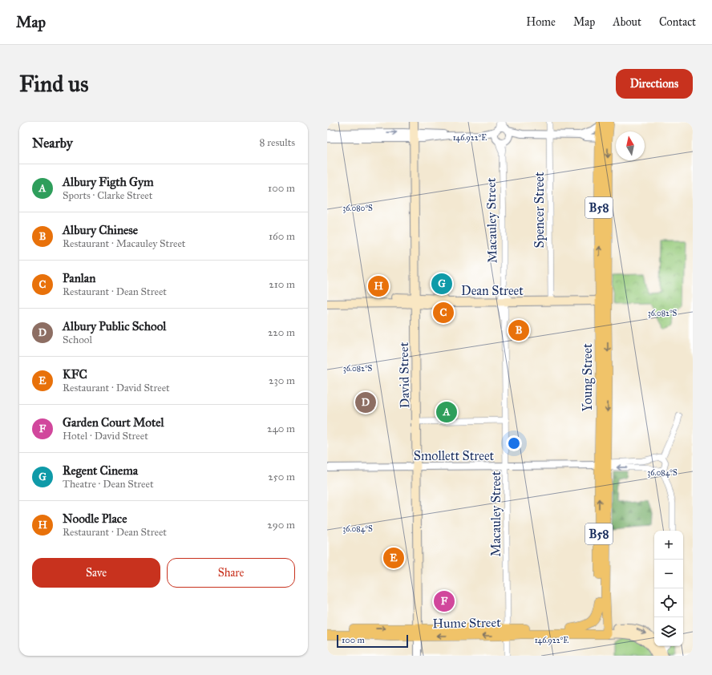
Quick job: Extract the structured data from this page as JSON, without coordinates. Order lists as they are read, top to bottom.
{
  "streets": {
    "main road": [
      "B58",
      "Dean Street",
      "David Street",
      "Young Street",
      "Hume Street"
    ],
    "street": ["Spencer Street", "Macauley Street", "Smollett Street"]
  },
  "crossings": [
    ["B58", "Young Street"],
    ["B58", "Hume Street"],
    ["Spencer Street", "Dean Street"],
    ["Macauley Street", "Dean Street"],
    ["Macauley Street", "Smollett Street"],
    ["Macauley Street", "Hume Street"],
    ["Dean Street", "David Street"],
    ["Dean Street", "Young Street"],
    ["David Street", "Smollett Street"],
    ["David Street", "Hume Street"],
    ["Young Street", "Smollett Street"],
    ["Young Street", "Hume Street"]
  ],
  "scale_bar": "100 m",
  "north": "top",
  "page": {
    "header": "Map",
    "nav": [
      "Home",
      "Map",
      "About",
      "Contact"
    ],
    "buttons": [
      "Directions",
      ["Save", "Share"]
    ],
    "title": "Find us",
    "heading": ["Nearby", "8 results"],
    "list": [
      {
        "mark": "A",
        "name": "Albury Figth Gym",
        "note": "Sports · Clarke Street",
        "value": "100 m"
      },
      {
        "mark": "B",
        "name": "Albury Chinese",
        "note": "Restaurant · Macauley Street",
        "value": "160 m"
      },
      {
        "mark": "C",
        "name": "Panlan",
        "note": "Restaurant · Dean Street",
        "value": "210 m"
      },
      {
        "mark": "D",
        "name": "Albury Public School",
        "note": "School",
        "value": "220 m"
      },
      {
        "mark": "E",
        "name": "KFC",
        "note": "Restaurant · David Street",
        "value": "230 m"
      },
      {
        "mark": "F",
        "name": "Garden Court Motel",
        "note": "Hotel · David Street",
        "value": "240 m"
      },
      {
        "mark": "G",
        "name": "Regent Cinema",
        "note": "Theatre · Dean Street",
        "value": "250 m"
      },
      {
        "mark": "H",
        "name": "Noodle Place",
        "note": "Restaurant · Dean Street",
        "value": "290 m"
      }
    ],
    "pins": [
      "G",
      "H",
      "C",
      "B",
      "D",
      "A",
      "E",
      "F"
    ],
    "map_buttons": ["+", "−"],
    "scale": "100 m"
  },
  "coordinates": [
    "146.922°E",
    "36.080°S",
    "36.082°S",
    "36.084°S"
  ]
}
